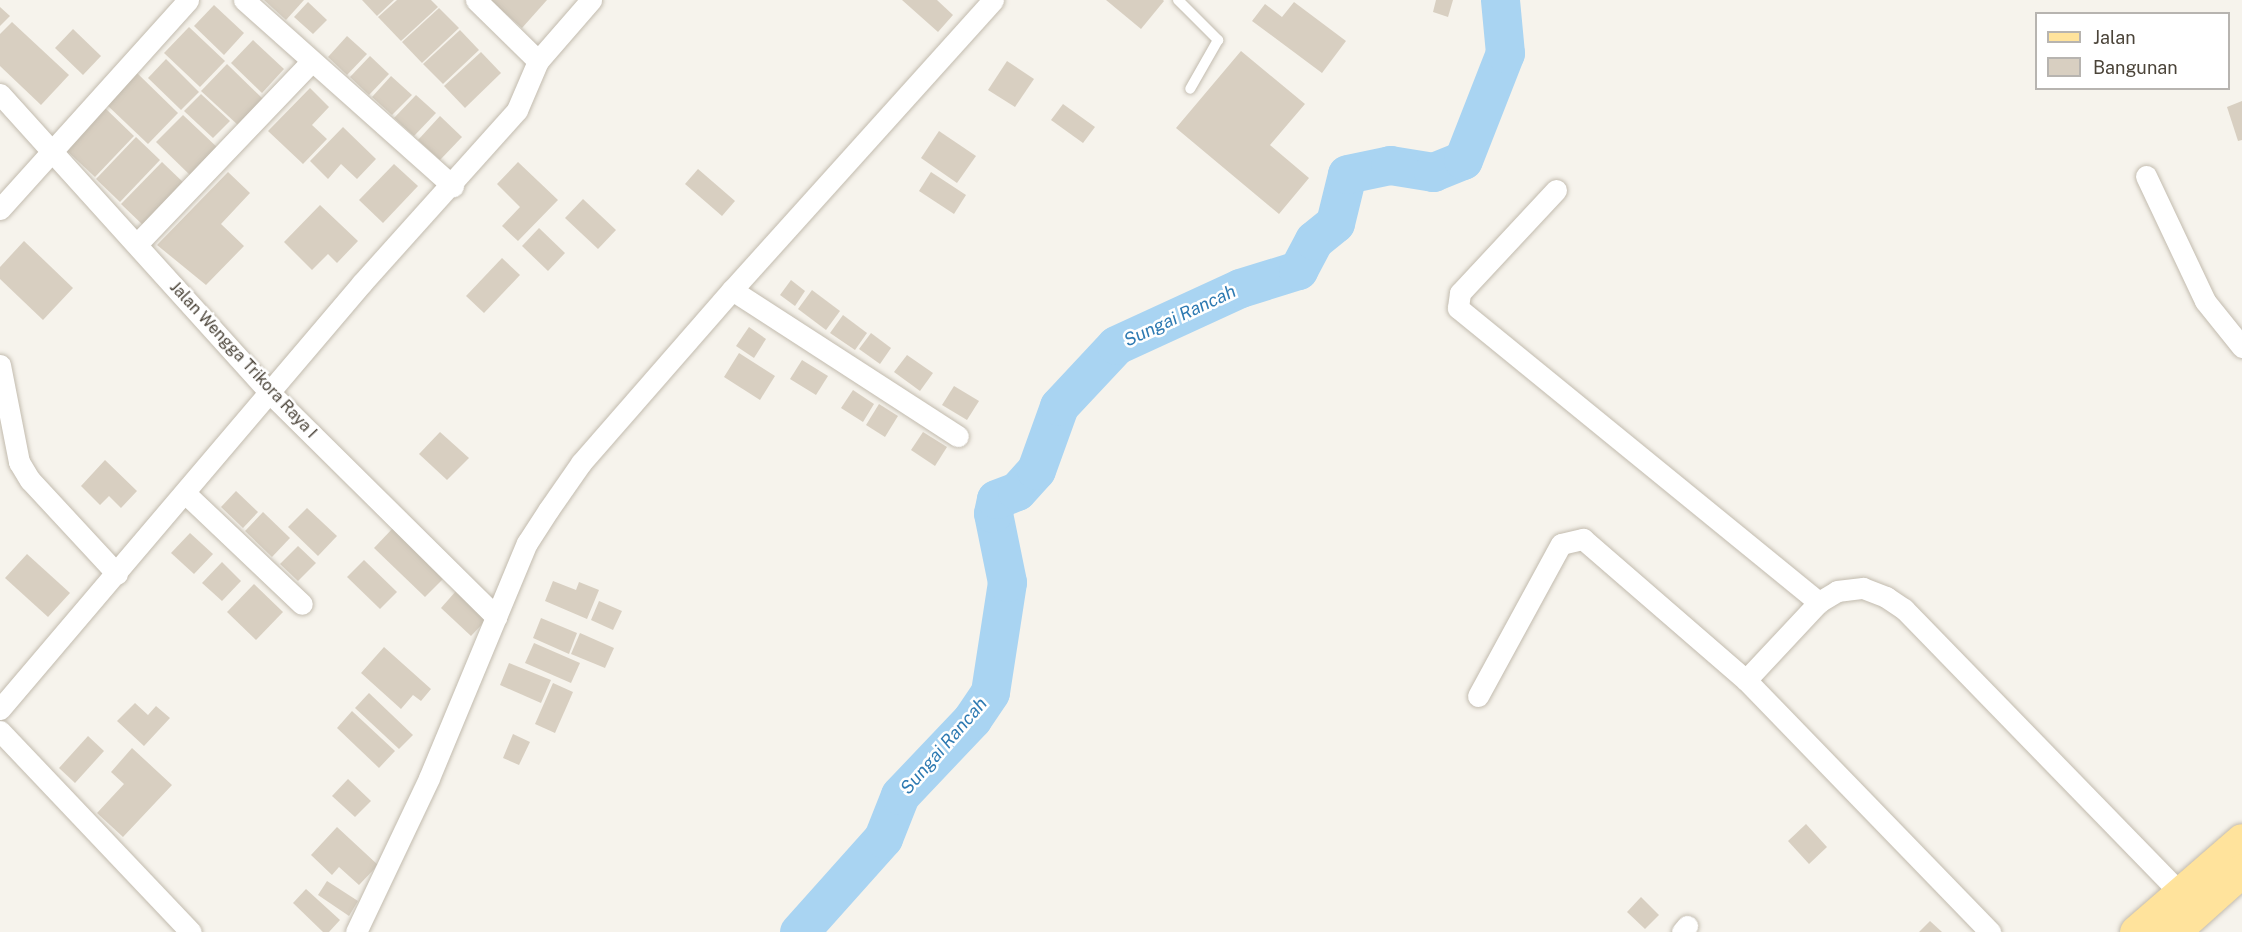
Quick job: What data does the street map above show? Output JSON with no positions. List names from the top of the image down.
{
  "streets": {
    "street": ["Jalan Wengga Trikora Raya I"]
  },
  "water": ["Sungai Rancah"],
  "legend": ["Jalan", "Bangunan"]
}
